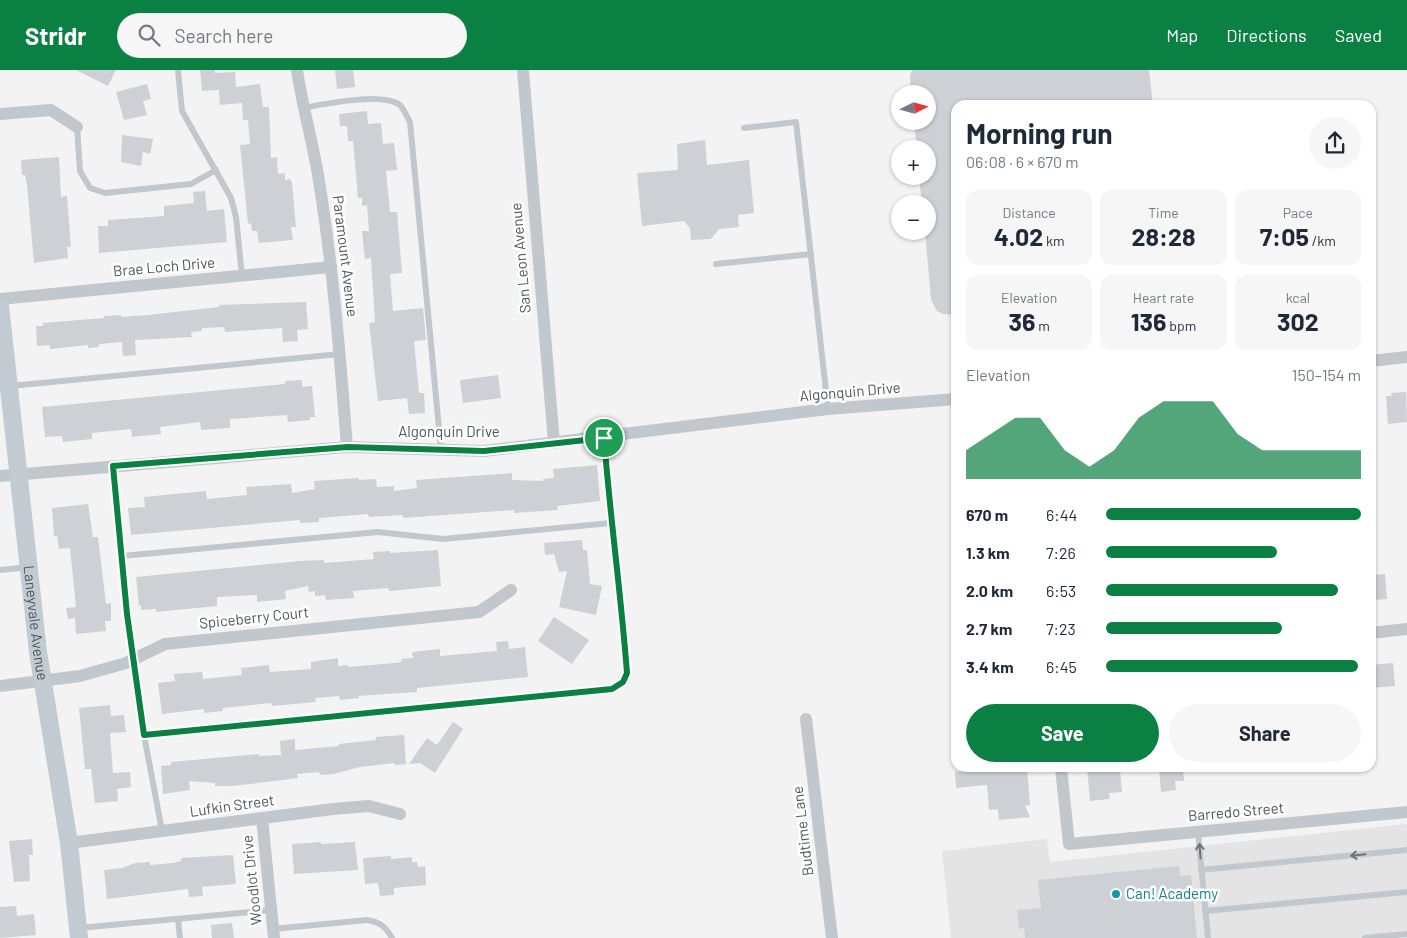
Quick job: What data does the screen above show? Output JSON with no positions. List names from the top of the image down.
{
  "streets": {
    "street": [
      "Paramount Avenue",
      "San Leon Avenue",
      "Brae Loch Drive",
      "Algonquin Drive",
      "Spiceberry Court",
      "Laneyvale Avenue",
      "Lufkin Street",
      "Barredo Street",
      "Budtime Lane",
      "Woodlot Drive"
    ]
  },
  "crossings": [
    ["Paramount Avenue", "Brae Loch Drive"],
    ["Paramount Avenue", "Algonquin Drive"],
    ["San Leon Avenue", "Algonquin Drive"],
    ["Algonquin Drive", "Laneyvale Avenue"],
    ["Spiceberry Court", "Laneyvale Avenue"],
    ["Laneyvale Avenue", "Lufkin Street"],
    ["Lufkin Street", "Woodlot Drive"]
  ],
  "places": ["Can! Academy"],
  "north": "right",
  "page": {
    "header": "Stridr",
    "search": "Search here",
    "nav": ["Map", "Directions", "Saved"],
    "map_buttons": ["+", "−"],
    "heading": ["Morning run", "06:08 · 6 × 670 m"],
    "stats": [
      ["Distance", "4.02 km"],
      ["Time", "28:28"],
      ["Pace", "7:05 /km"],
      ["Elevation", "36 m"],
      ["Heart rate", "136 bpm"],
      ["kcal", "302"]
    ],
    "chart": ["Elevation", "150–154 m"],
    "list": [
      {
        "name": "670 m",
        "note": "6:44"
      },
      {
        "name": "1.3 km",
        "note": "7:26"
      },
      {
        "name": "2.0 km",
        "note": "6:53"
      },
      {
        "name": "2.7 km",
        "note": "7:23"
      },
      {
        "name": "3.4 km",
        "note": "6:45"
      }
    ],
    "buttons": ["Save", "Share"]
  }
}
